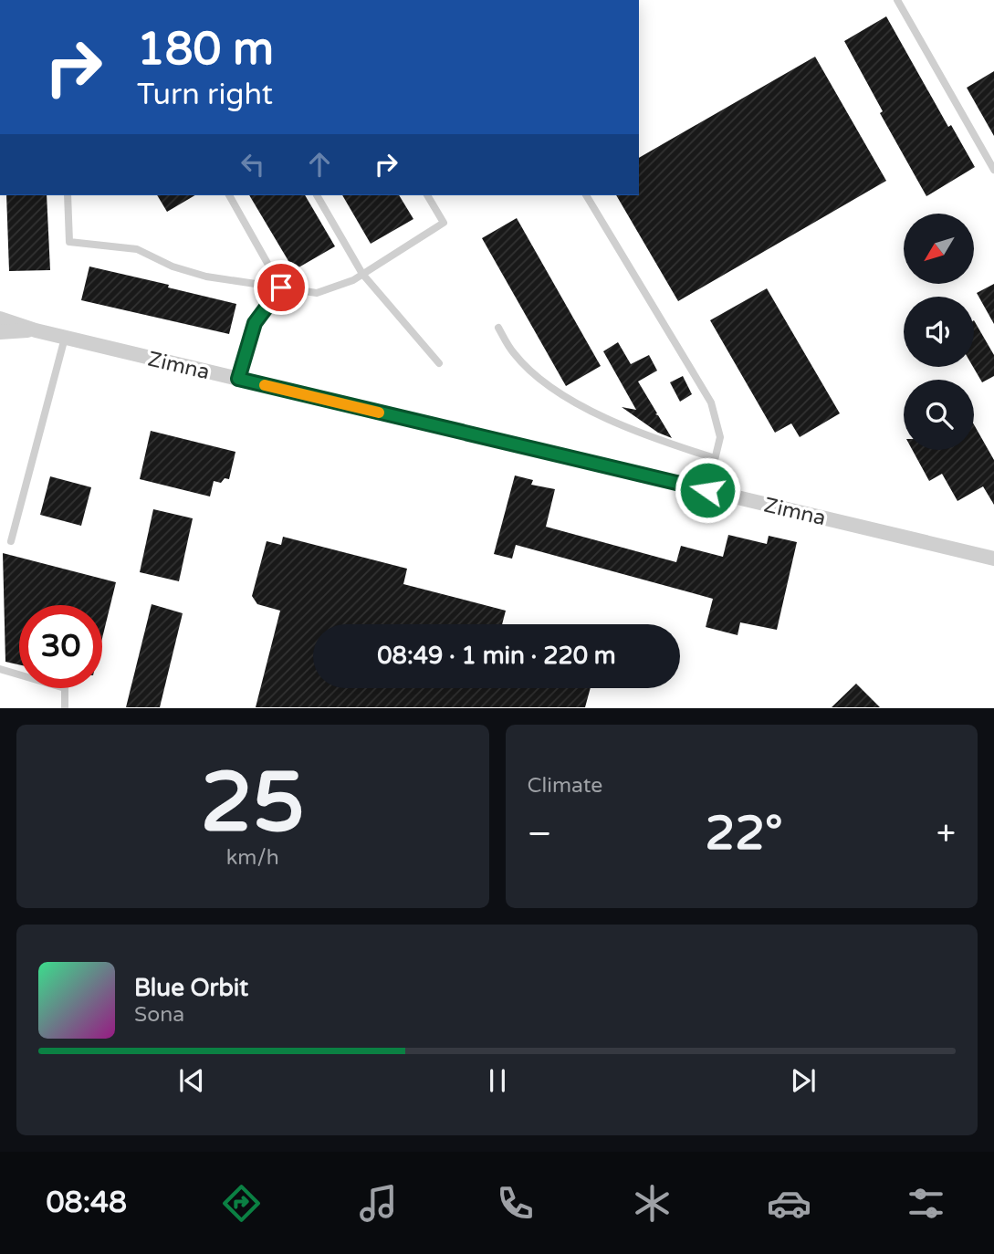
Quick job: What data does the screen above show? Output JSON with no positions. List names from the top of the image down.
{
  "streets": {
    "street": ["Zimna"]
  },
  "north": "bottom left",
  "page": {
    "turn": ["180 m", "Turn right"],
    "limit": "30",
    "trip": "08:49 · 1 min · 220 m",
    "tile": [
      ["25", "km/h"],
      "Climate"
    ],
    "heat": ["−", "22°", "+"],
    "song": ["Blue Orbit", "Sona"],
    "tabs": "08:48"
  }
}
